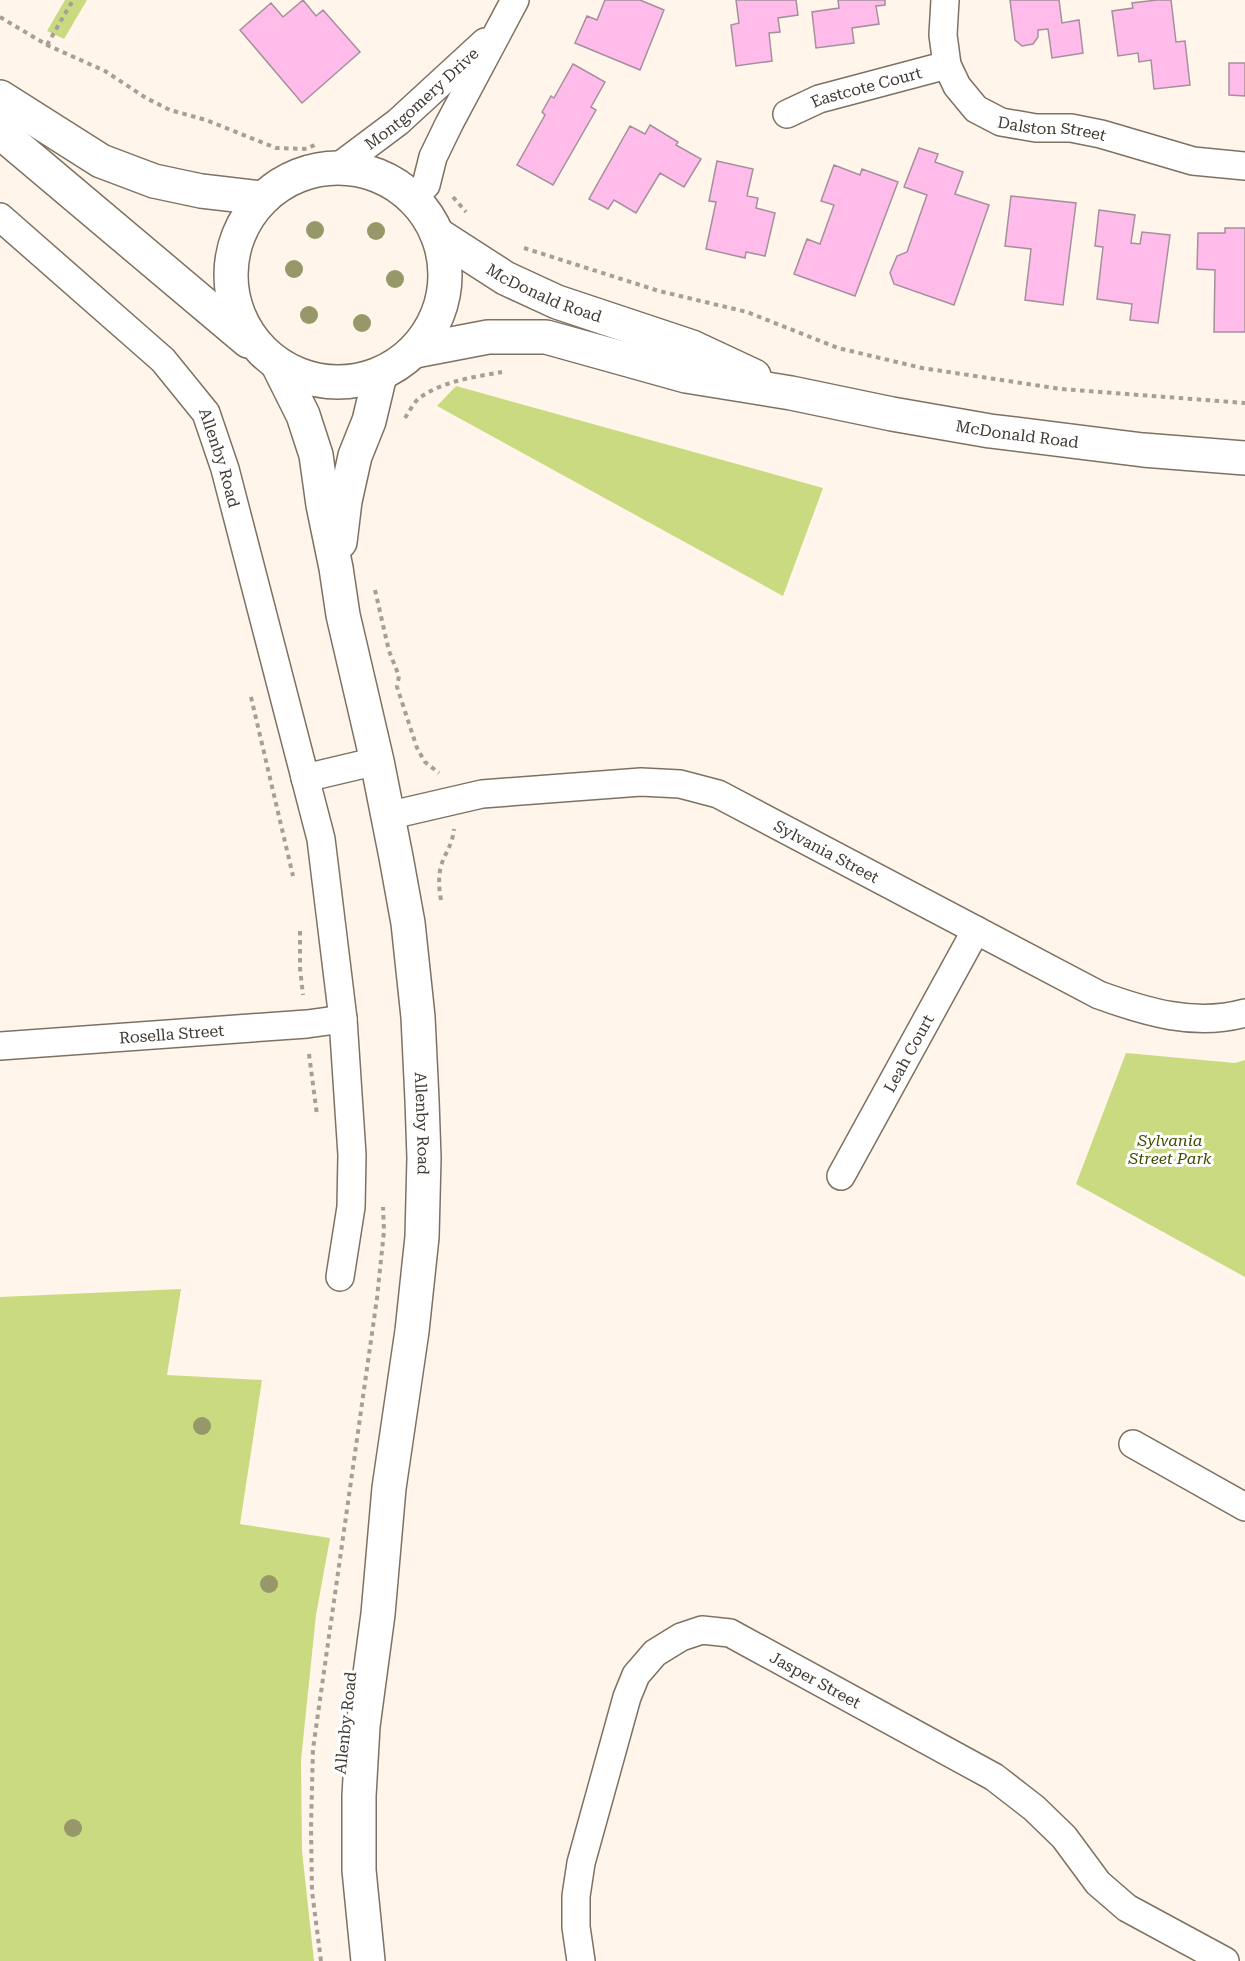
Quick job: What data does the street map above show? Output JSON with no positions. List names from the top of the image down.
{
  "streets": {
    "main road": ["McDonald Road", "Allenby Road"],
    "street": [
      "Eastcote Court",
      "Montgomery Drive",
      "Dalston Street",
      "Sylvania Street",
      "Rosella Street",
      "Leah Court",
      "Jasper Street"
    ]
  },
  "crossings": [
    ["Eastcote Court", "Dalston Street"],
    ["Allenby Road", "Sylvania Street"],
    ["Allenby Road", "Rosella Street"],
    ["Sylvania Street", "Leah Court"]
  ],
  "parks": ["Sylvania Street Park"]
}
